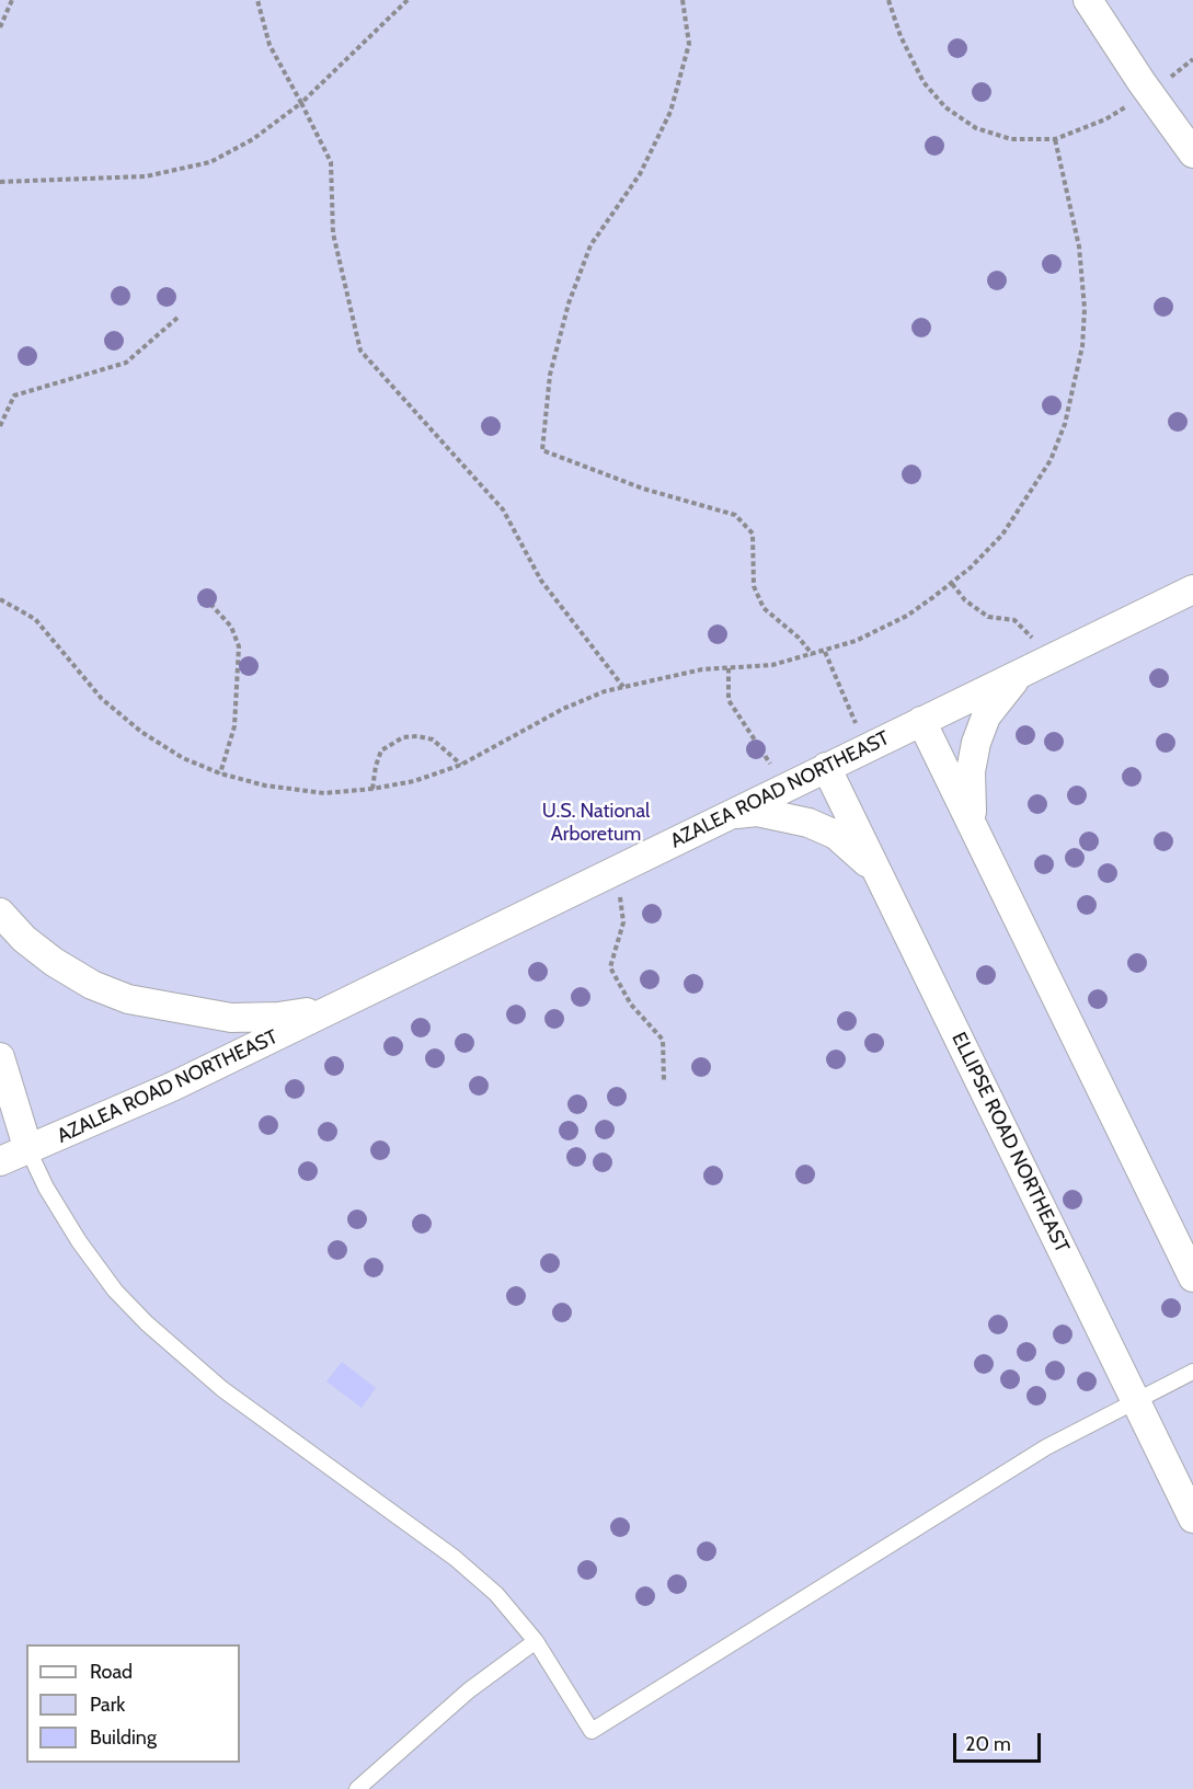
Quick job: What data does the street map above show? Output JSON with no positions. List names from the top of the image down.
{
  "streets": {
    "street": ["AZALEA ROAD NORTHEAST", "ELLIPSE ROAD NORTHEAST"]
  },
  "crossings": [
    ["AZALEA ROAD NORTHEAST", "ELLIPSE ROAD NORTHEAST"]
  ],
  "parks": ["U.S. National Arboretum"],
  "legend": ["Road", "Park", "Building"],
  "scale_bar": "20 m"
}
